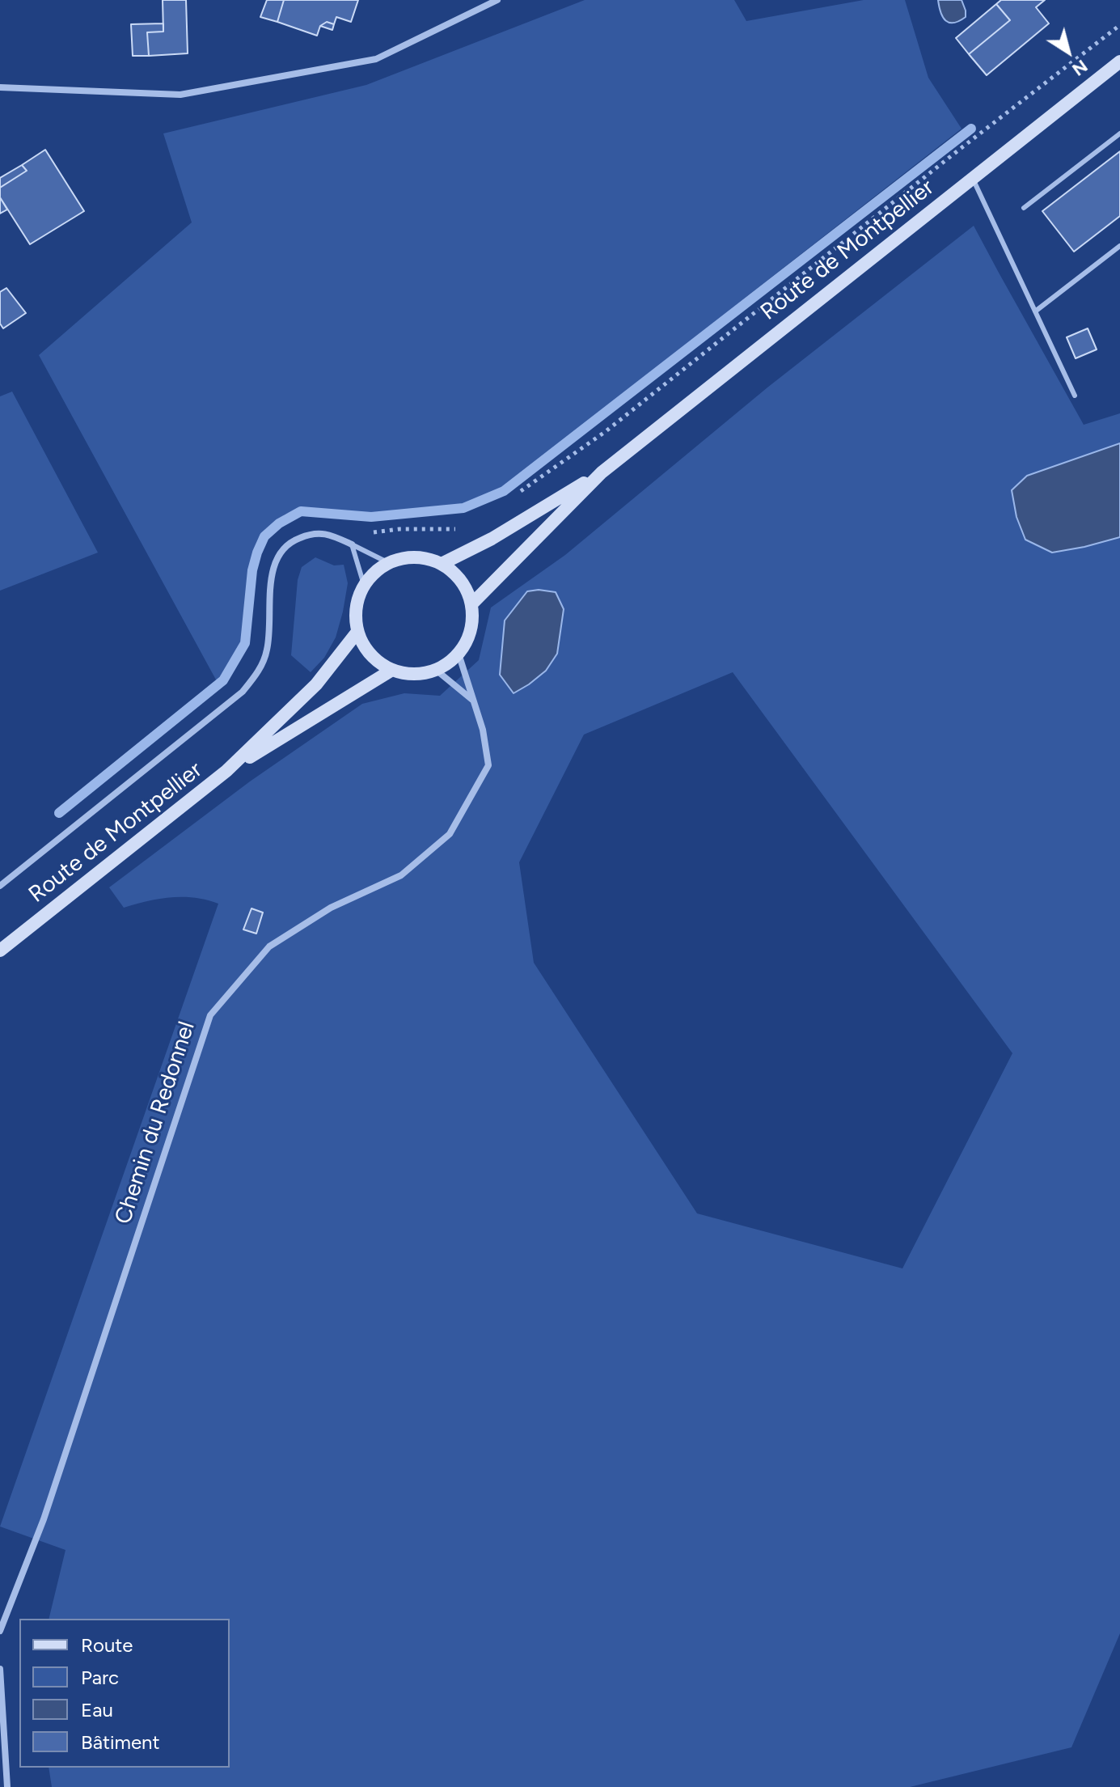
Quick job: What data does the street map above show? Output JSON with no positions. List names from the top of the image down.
{
  "streets": {
    "street": ["Route de Montpellier", "Chemin du Redonnel"]
  },
  "crossings": [
    ["Route de Montpellier", "Chemin du Redonnel"]
  ],
  "legend": [
    "Route",
    "Parc",
    "Eau",
    "Bâtiment"
  ],
  "north": "bottom right"
}
